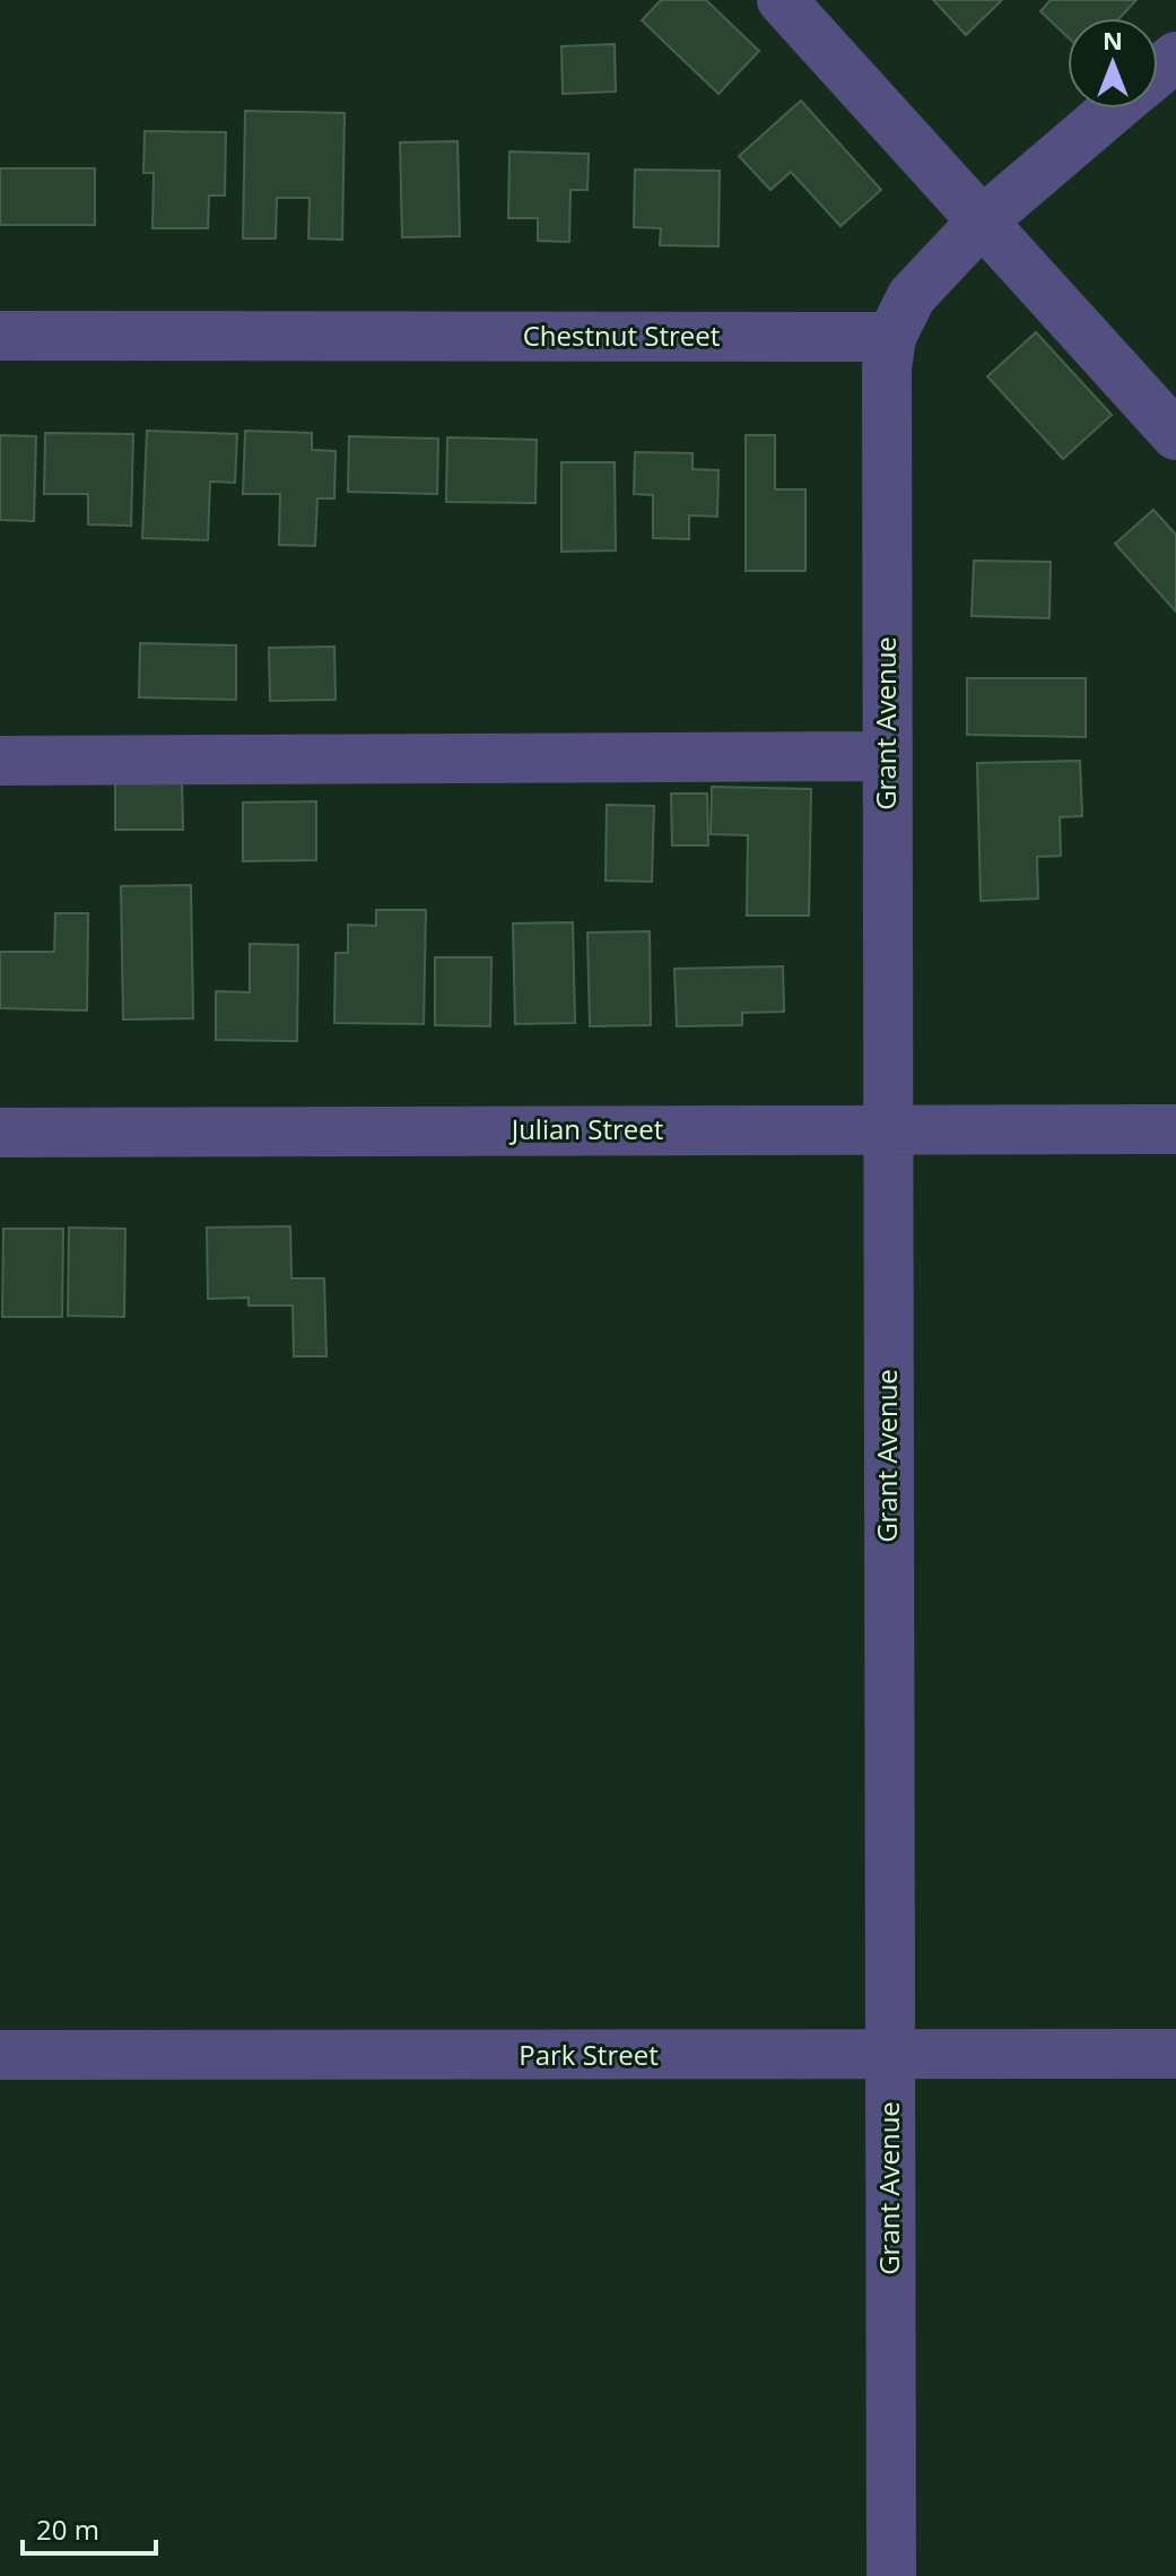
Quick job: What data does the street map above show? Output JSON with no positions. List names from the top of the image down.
{
  "streets": {
    "street": [
      "Chestnut Street",
      "Grant Avenue",
      "Julian Street",
      "Park Street"
    ]
  },
  "crossings": [
    ["Chestnut Street", "Grant Avenue"],
    ["Grant Avenue", "Julian Street"],
    ["Grant Avenue", "Park Street"]
  ],
  "scale_bar": "20 m",
  "north": "top"
}
